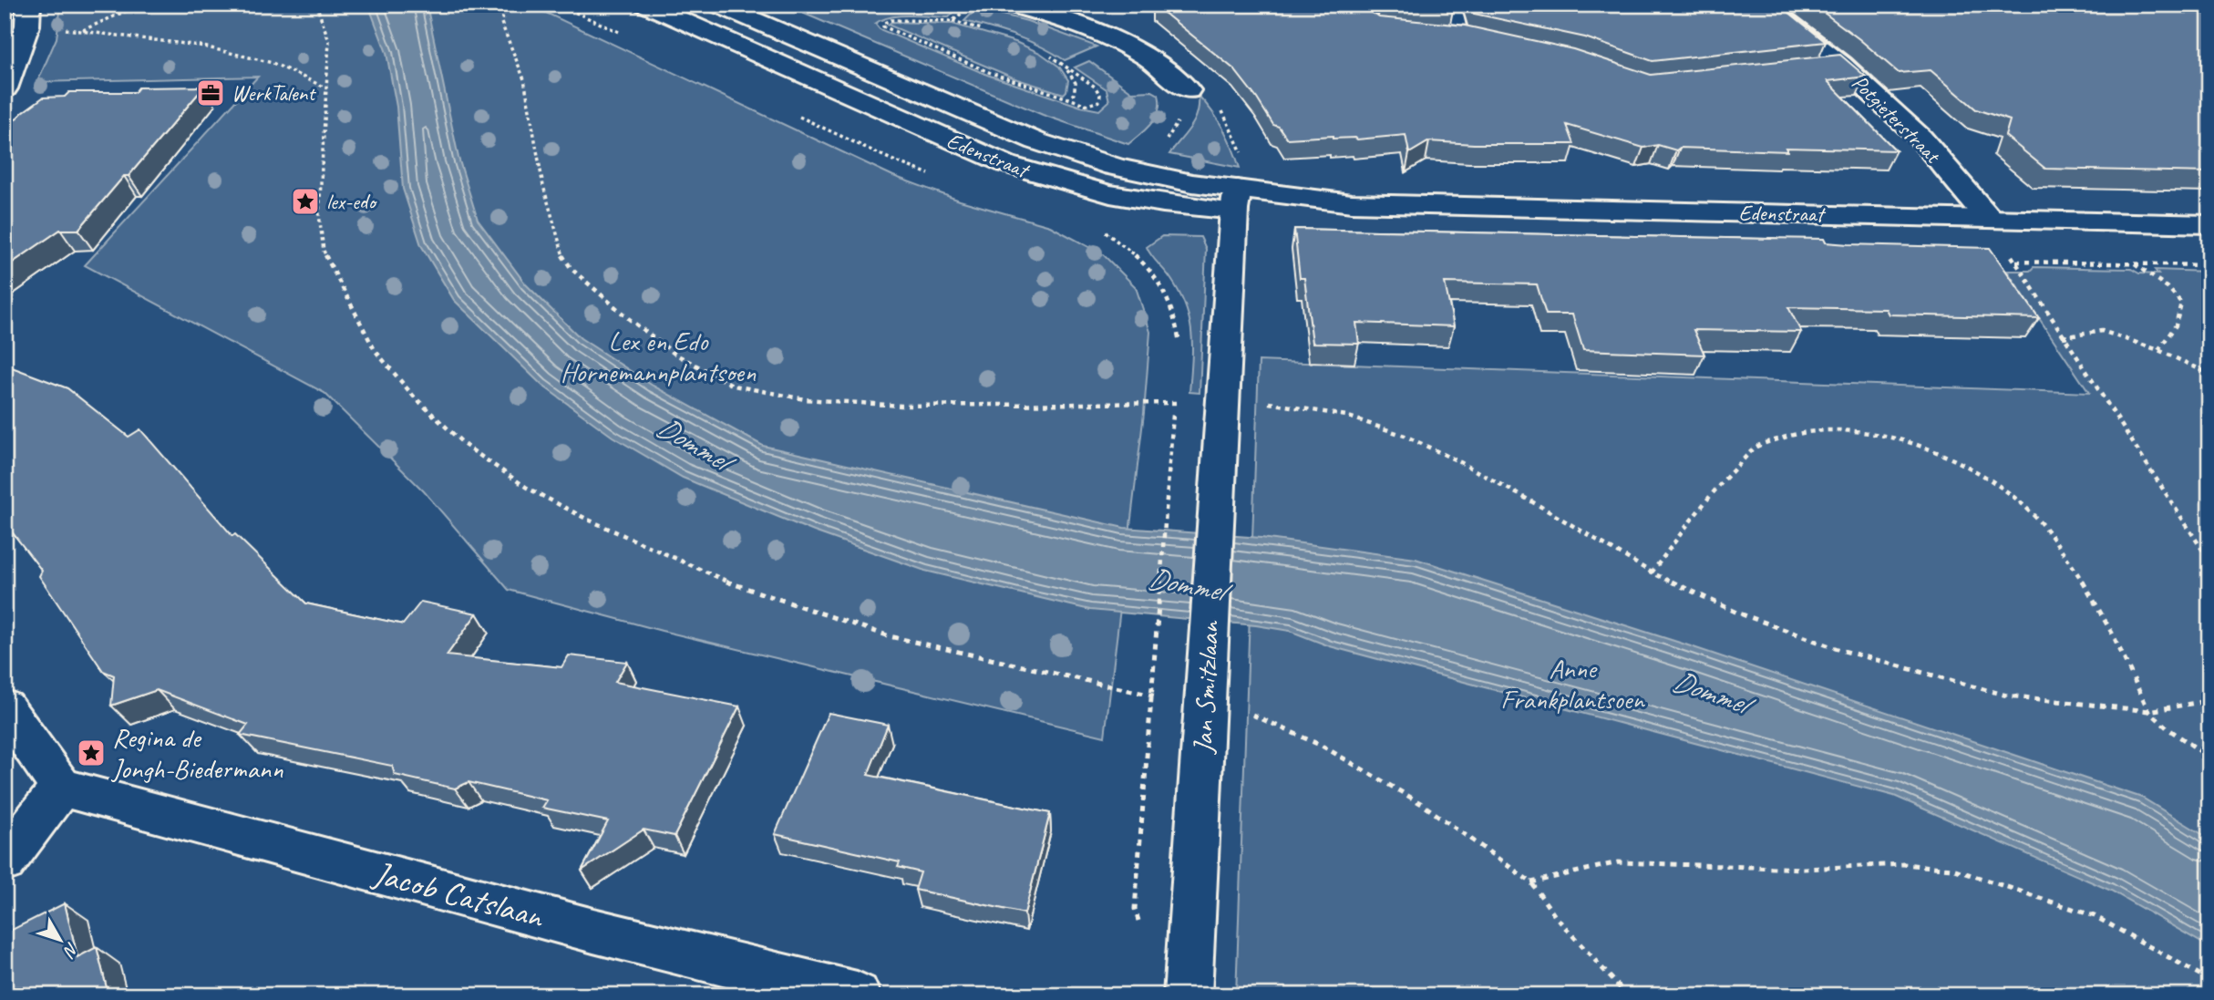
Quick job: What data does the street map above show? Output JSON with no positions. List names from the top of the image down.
{
  "streets": {
    "main road": [
      "Potgieterstraat",
      "Edenstraat",
      "Jan Smitzlaan",
      "Jacob Catslaan"
    ]
  },
  "crossings": [
    ["Potgieterstraat", "Edenstraat"],
    ["Edenstraat", "Jan Smitzlaan"]
  ],
  "water": ["Dommel"],
  "parks": ["Lex en Edo Hornemannplantsoen", "Anne Frankplantsoen"],
  "places": {
    "office": ["WerkTalent"],
    "place": ["lex-edo", "Regina de Jongh-Biedermann"]
  },
  "north": "bottom right"
}
